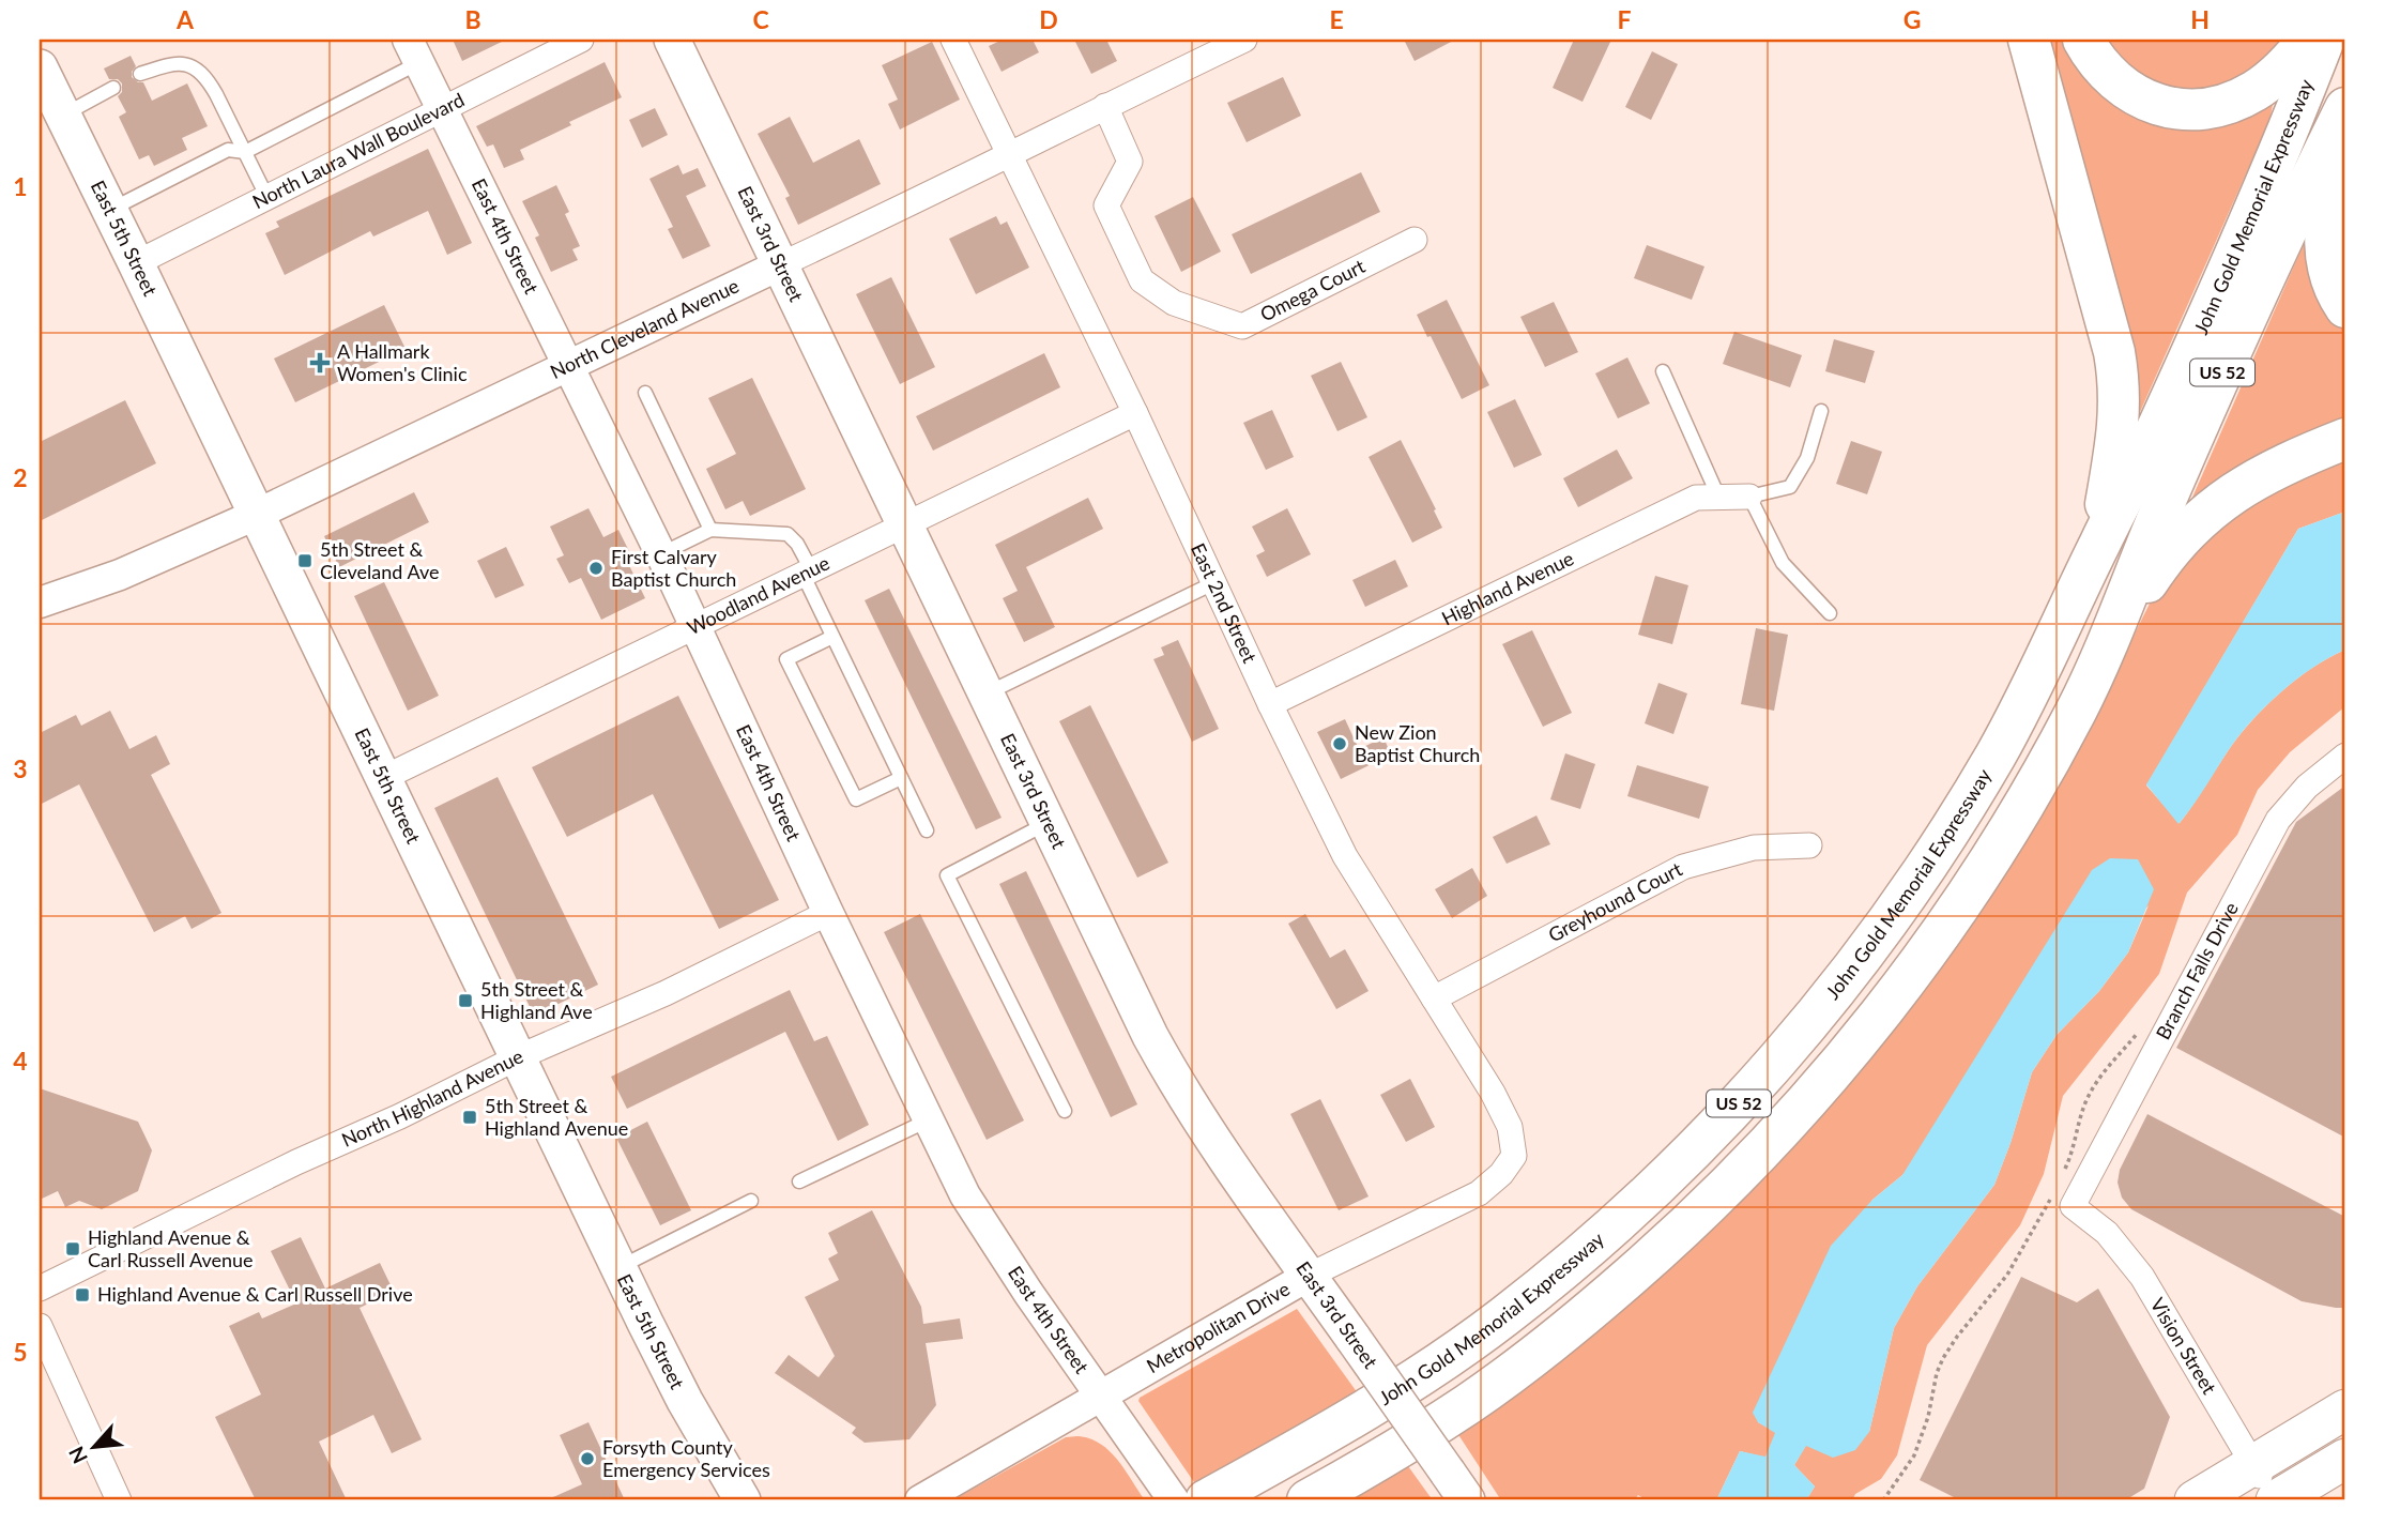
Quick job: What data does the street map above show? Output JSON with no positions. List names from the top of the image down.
{
  "streets": {
    "highway": ["John Gold Memorial Expressway", "US 52"],
    "main road": ["East 5th Street", "East 3rd Street"],
    "street": [
      "North Laura Wall Boulevard",
      "East 4th Street",
      "Omega Court",
      "North Cleveland Avenue",
      "Highland Avenue",
      "Woodland Avenue",
      "East 2nd Street",
      "Greyhound Court",
      "Branch Falls Drive",
      "North Highland Avenue",
      "Metropolitan Drive",
      "Vision Street"
    ]
  },
  "crossings": [
    ["North Laura Wall Boulevard", "East 4th Street"],
    ["North Laura Wall Boulevard", "East 5th Street"],
    ["East 4th Street", "North Cleveland Avenue"],
    ["East 4th Street", "Woodland Avenue"],
    ["East 4th Street", "North Highland Avenue"],
    ["East 4th Street", "Metropolitan Drive"],
    ["East 5th Street", "North Cleveland Avenue"],
    ["East 5th Street", "Woodland Avenue"],
    ["East 5th Street", "North Highland Avenue"],
    ["East 3rd Street", "North Cleveland Avenue"],
    ["East 3rd Street", "Woodland Avenue"],
    ["East 3rd Street", "Metropolitan Drive"],
    ["Omega Court", "North Cleveland Avenue"],
    ["North Cleveland Avenue", "East 2nd Street"],
    ["Highland Avenue", "East 2nd Street"],
    ["Woodland Avenue", "East 2nd Street"],
    ["East 2nd Street", "Greyhound Court"],
    ["East 2nd Street", "Metropolitan Drive"],
    ["Branch Falls Drive", "Vision Street"]
  ],
  "places": {
    "health": ["A Hallmark Women's Clinic"],
    "transit": [
      "5th Street & Cleveland Ave",
      "5th Street & Highland Ave",
      "5th Street & Highland Avenue",
      "Highland Avenue & Carl Russell Avenue",
      "Highland Avenue & Carl Russell Drive"
    ],
    "other": ["First Calvary Baptist Church", "New Zion Baptist Church", "Forsyth County Emergency Services"]
  },
  "north": "bottom left",
  "grid": {
    "columns": [
      "A",
      "B",
      "C",
      "D",
      "E",
      "F",
      "G",
      "H"
    ],
    "rows": [
      "1",
      "2",
      "3",
      "4",
      "5"
    ]
  }
}
